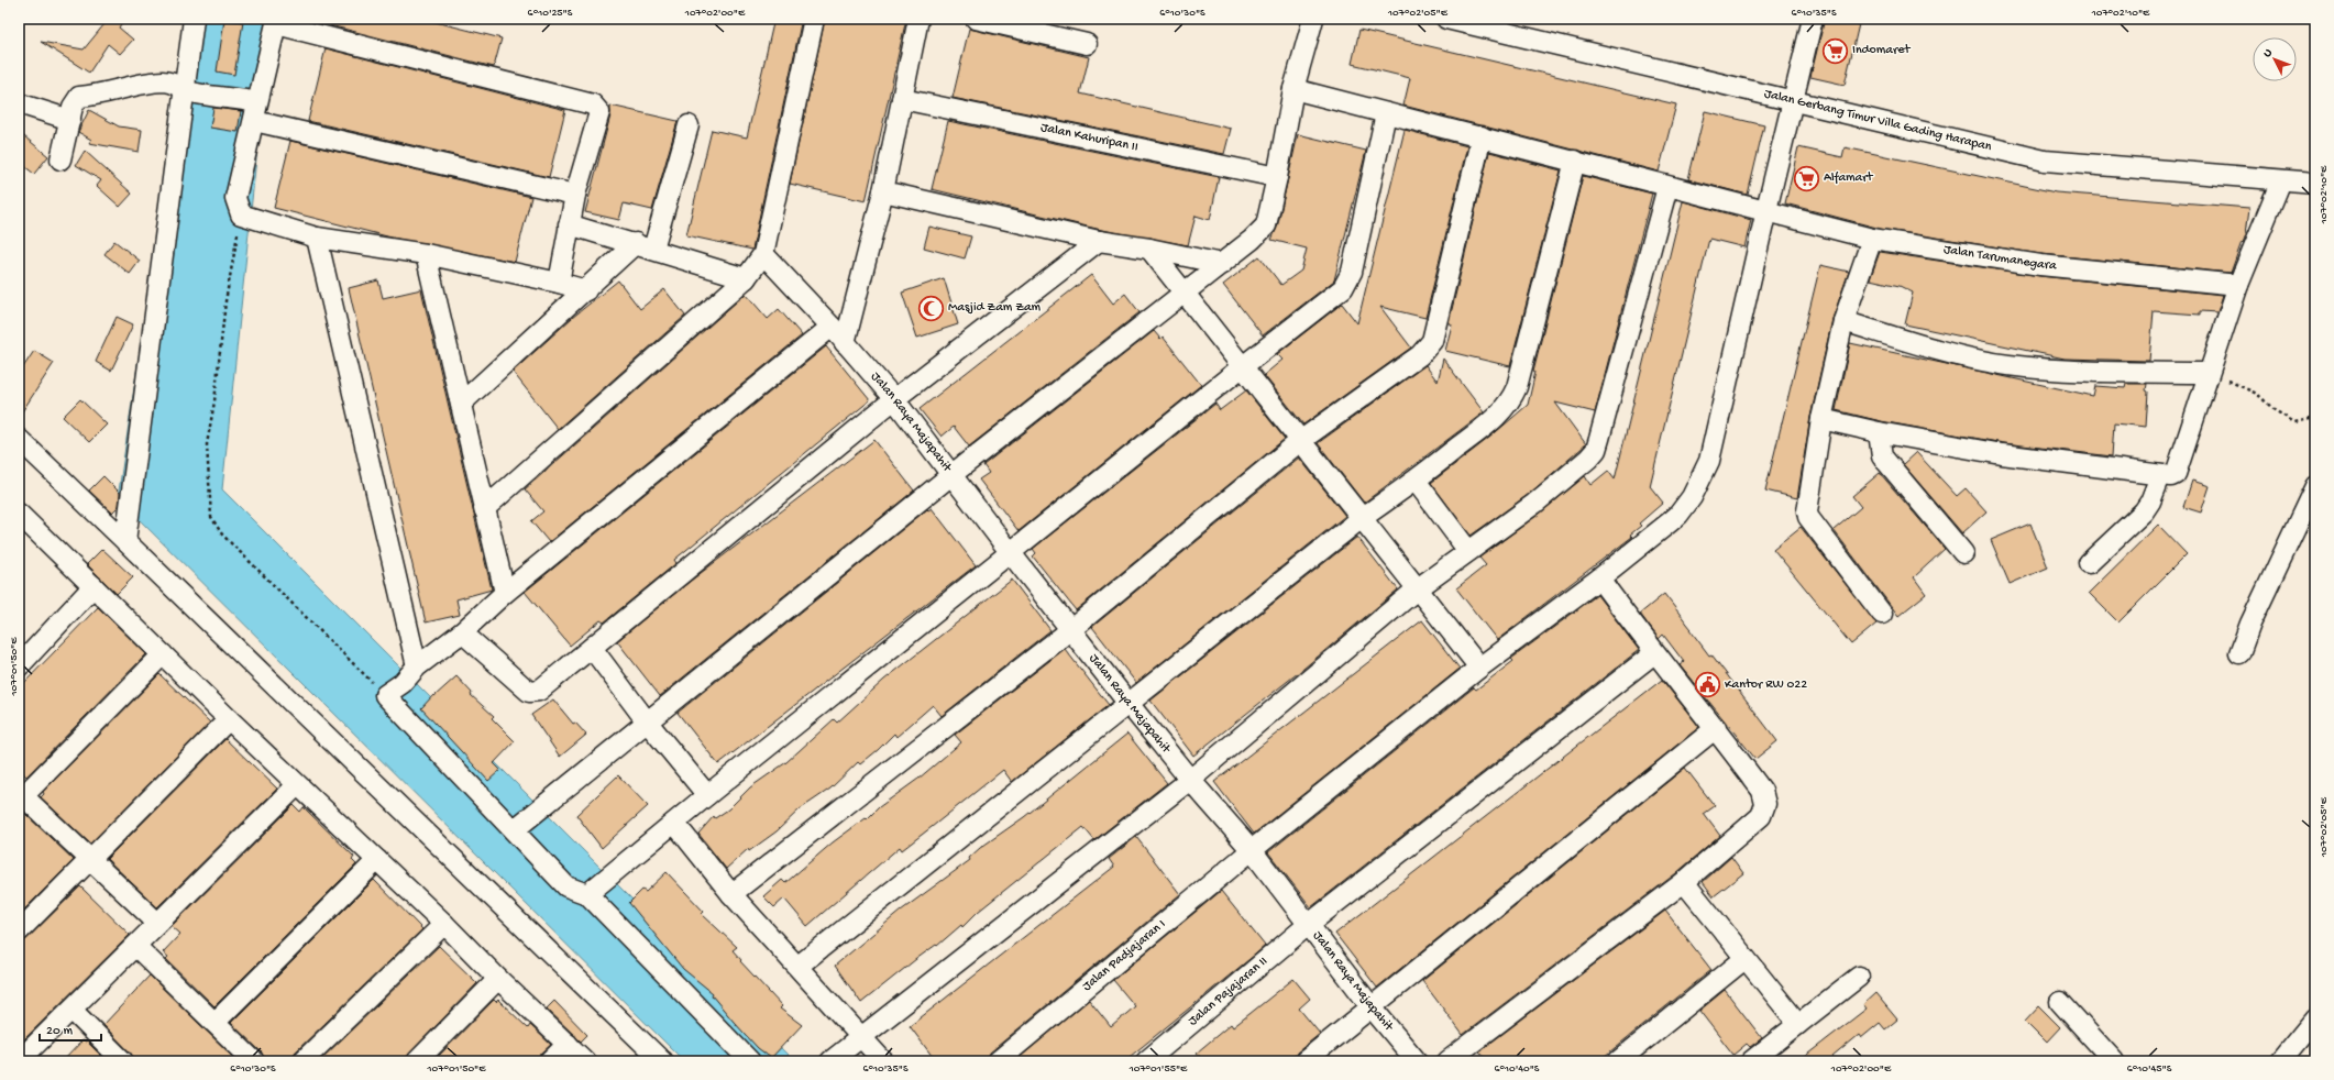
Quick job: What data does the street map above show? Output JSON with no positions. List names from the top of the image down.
{
  "streets": {
    "street": [
      "Jalan Gerbang Timur Villa Gading Harapan",
      "Jalan Kahuripan II",
      "Jalan Tarumanegara",
      "Jalan Raya Majapahit",
      "Jalan Padjajaran I",
      "Jalan Pajajaran II"
    ]
  },
  "crossings": [
    ["Jalan Gerbang Timur Villa Gading Harapan", "Jalan Padjajaran I"],
    ["Jalan Tarumanegara", "Jalan Padjajaran I"],
    ["Jalan Raya Majapahit", "Jalan Padjajaran I"],
    ["Jalan Raya Majapahit", "Jalan Pajajaran II"]
  ],
  "places": {
    "supermarket": ["Indomaret", "Alfamart"],
    "mosque": ["Masjid Zam Zam"],
    "public building": ["Kantor RW 022"]
  },
  "scale_bar": "20 m",
  "north": "top left",
  "coordinates": [
    "6°10'25\"S",
    "107°02'00\"E",
    "6°10'30\"S",
    "107°02'05\"E",
    "6°10'35\"S",
    "107°02'10\"E",
    "107°01'50\"E",
    "107°01'55\"E",
    "6°10'40\"S",
    "6°10'45\"S"
  ]
}
